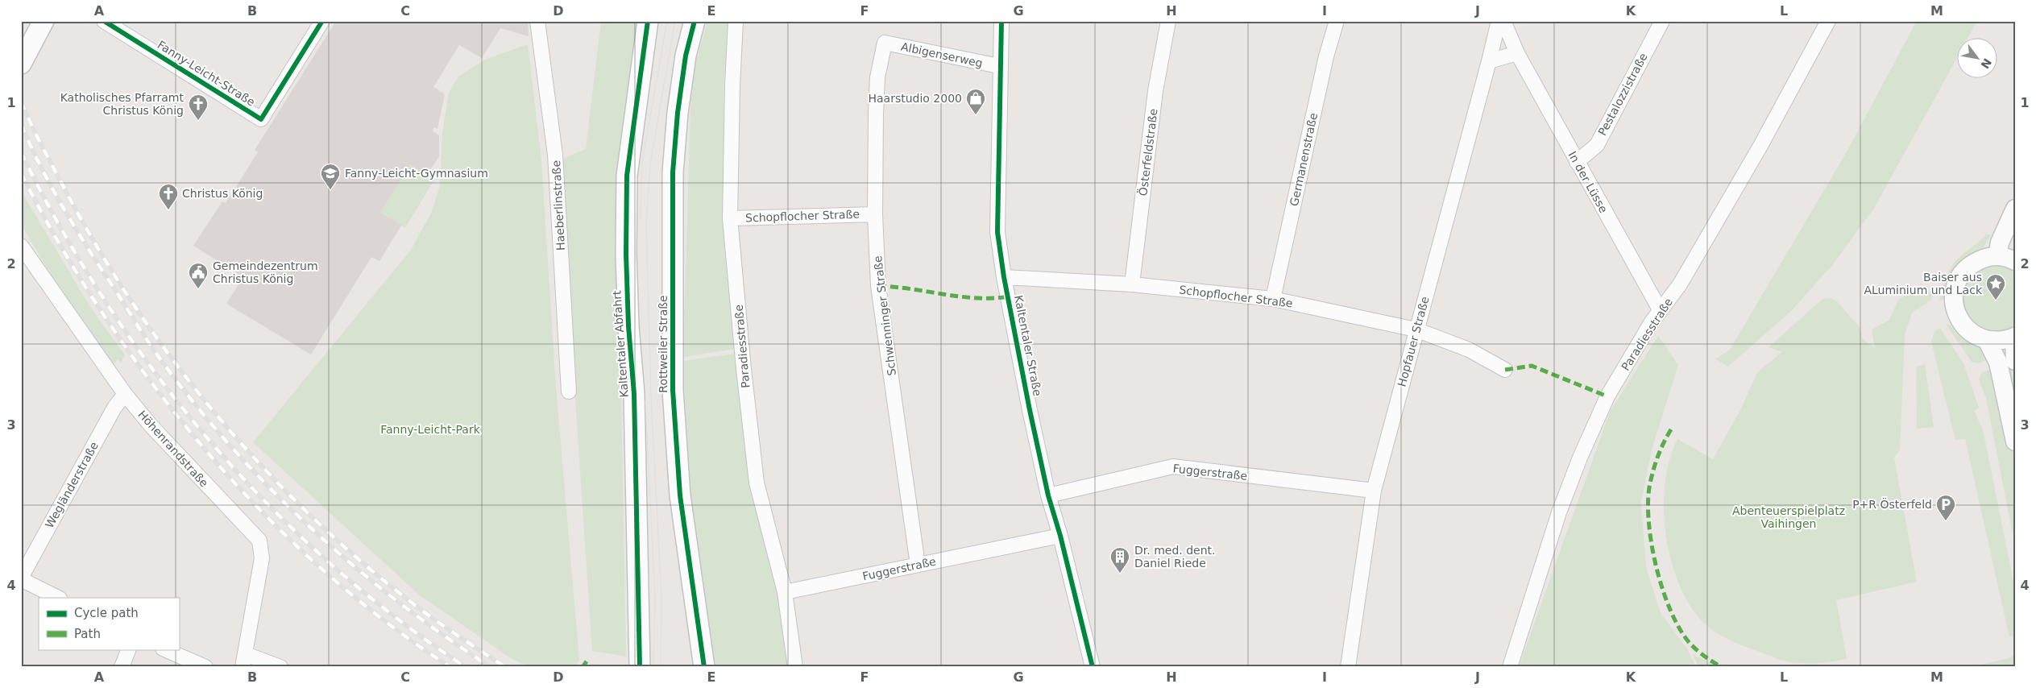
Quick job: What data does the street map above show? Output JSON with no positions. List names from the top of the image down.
{
  "streets": {
    "main road": ["Kaltentaler Abfahrt", "Rottweiler Straße"],
    "street": [
      "Albigenserweg",
      "Fanny-Leicht-Straße",
      "Pestalozzistraße",
      "Österfeldstraße",
      "Germanenstraße",
      "In der Lüsse",
      "Haeberlinstraße",
      "Schopflocher Straße",
      "Schwenninger Straße",
      "Paradiesstraße",
      "Hopfauer Straße",
      "Kaltentaler Straße",
      "Höhenrandstraße",
      "Fuggerstraße",
      "Wegländerstraße"
    ]
  },
  "crossings": [
    ["Albigenserweg", "Schwenninger Straße"],
    ["Albigenserweg", "Kaltentaler Straße"],
    ["Pestalozzistraße", "In der Lüsse"],
    ["Österfeldstraße", "Schopflocher Straße"],
    ["Germanenstraße", "Schopflocher Straße"],
    ["In der Lüsse", "Paradiesstraße"],
    ["Schopflocher Straße", "Schwenninger Straße"],
    ["Schopflocher Straße", "Paradiesstraße"],
    ["Schopflocher Straße", "Hopfauer Straße"],
    ["Schopflocher Straße", "Kaltentaler Straße"],
    ["Schwenninger Straße", "Fuggerstraße"],
    ["Paradiesstraße", "Fuggerstraße"],
    ["Hopfauer Straße", "Fuggerstraße"],
    ["Kaltentaler Straße", "Fuggerstraße"],
    ["Höhenrandstraße", "Wegländerstraße"]
  ],
  "parks": ["Fanny-Leicht-Park", "Abenteuerspielplatz Vaihingen"],
  "places": {
    "shop": ["Haarstudio 2000"],
    "church": ["Katholisches Pfarramt Christus König", "Christus König"],
    "school or university": ["Fanny-Leicht-Gymnasium"],
    "public building": ["Gemeindezentrum Christus König"],
    "place": ["Baiser aus ALuminium und Lack"],
    "parking": ["P+R Österfeld"],
    "building": ["Dr. med. dent. Daniel Riede"]
  },
  "legend": ["Cycle path", "Path"],
  "north": "bottom right",
  "grid": {
    "columns": [
      "A",
      "B",
      "C",
      "D",
      "E",
      "F",
      "G",
      "H",
      "I",
      "J",
      "K",
      "L",
      "M"
    ],
    "rows": [
      "1",
      "2",
      "3",
      "4"
    ]
  }
}
